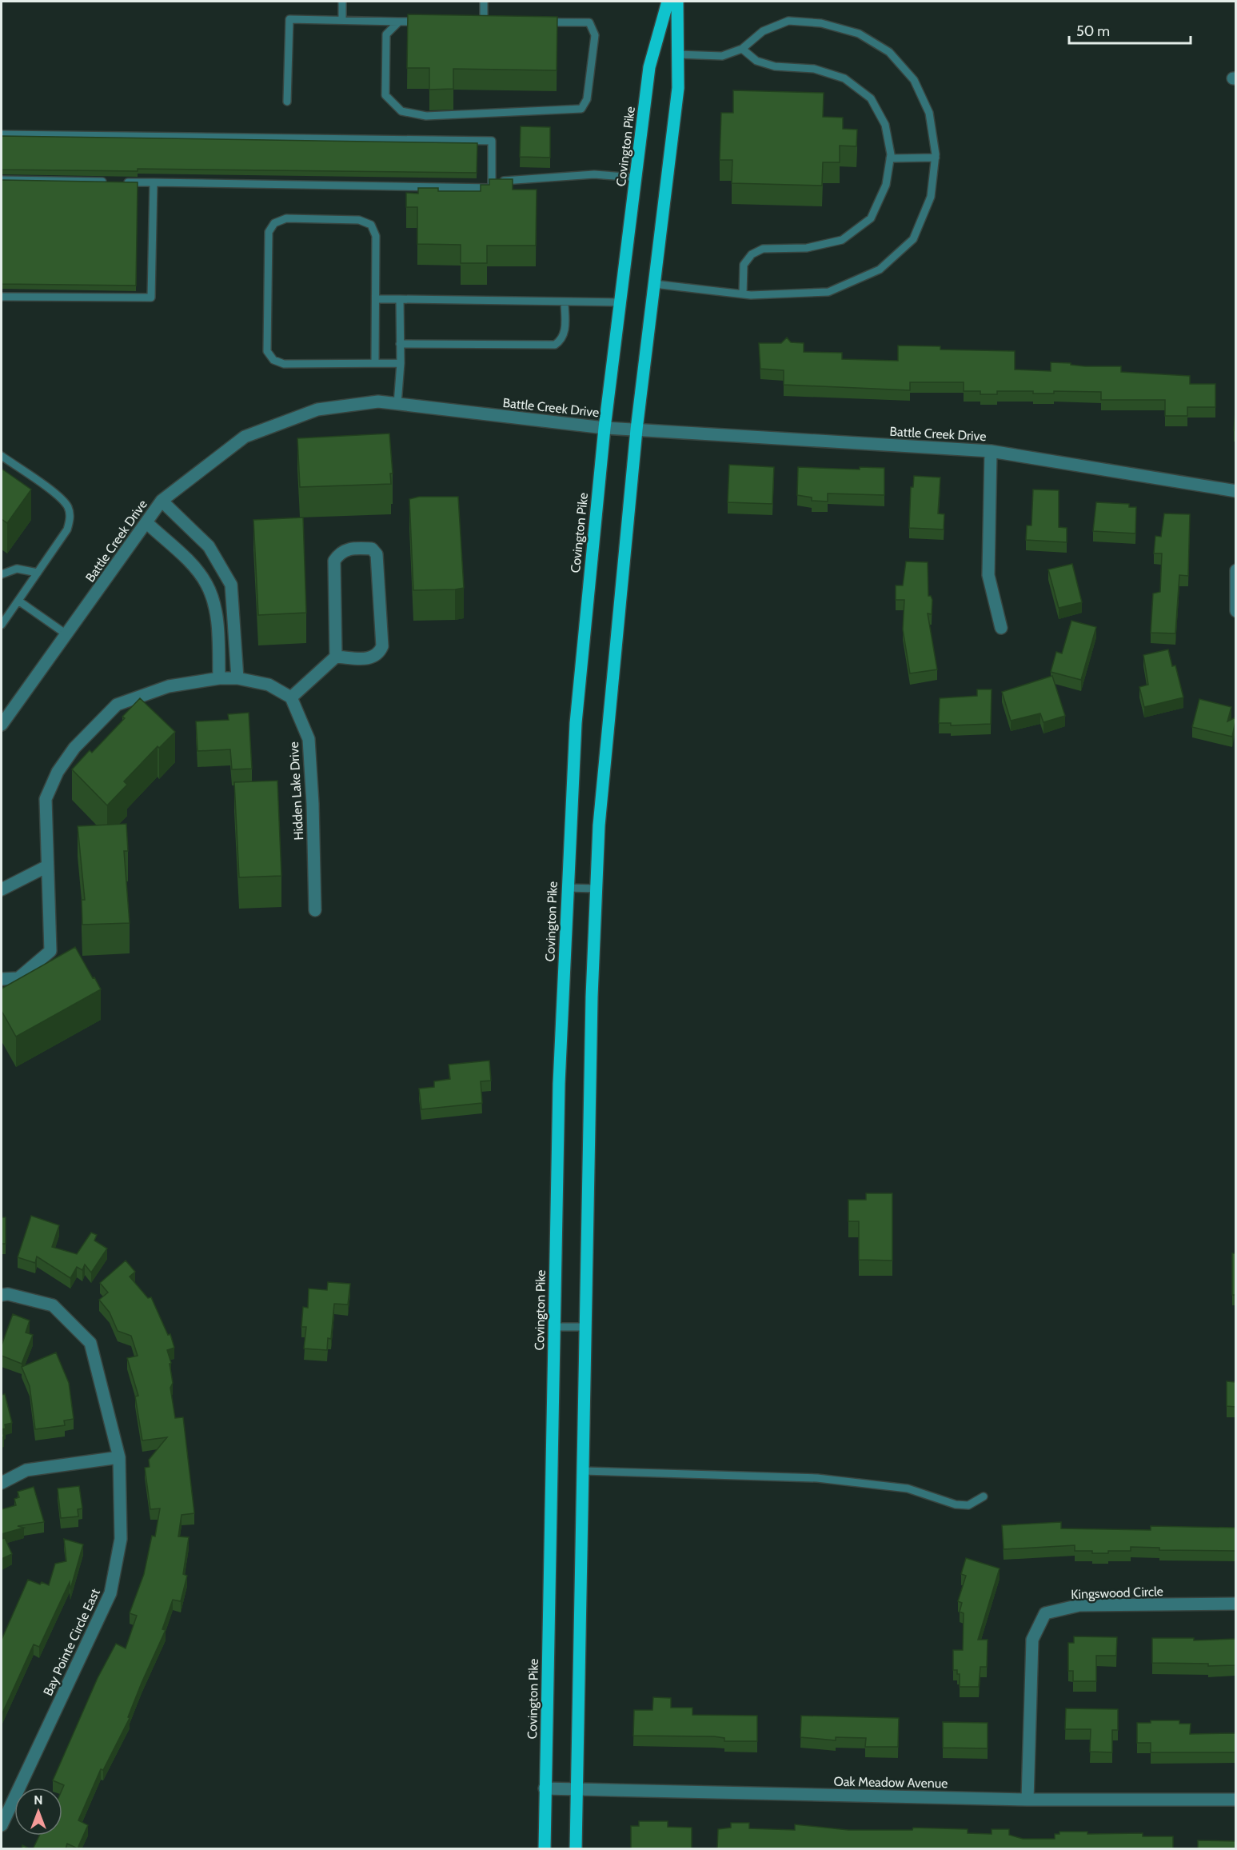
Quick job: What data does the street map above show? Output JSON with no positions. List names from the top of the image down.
{
  "streets": {
    "main road": ["Covington Pike"],
    "street": [
      "Battle Creek Drive",
      "Hidden Lake Drive",
      "Kingswood Circle",
      "Bay Pointe Circle East",
      "Oak Meadow Avenue"
    ]
  },
  "crossings": [
    ["Covington Pike", "Battle Creek Drive"],
    ["Covington Pike", "Oak Meadow Avenue"],
    ["Kingswood Circle", "Oak Meadow Avenue"]
  ],
  "scale_bar": "50 m",
  "north": "top"
}
